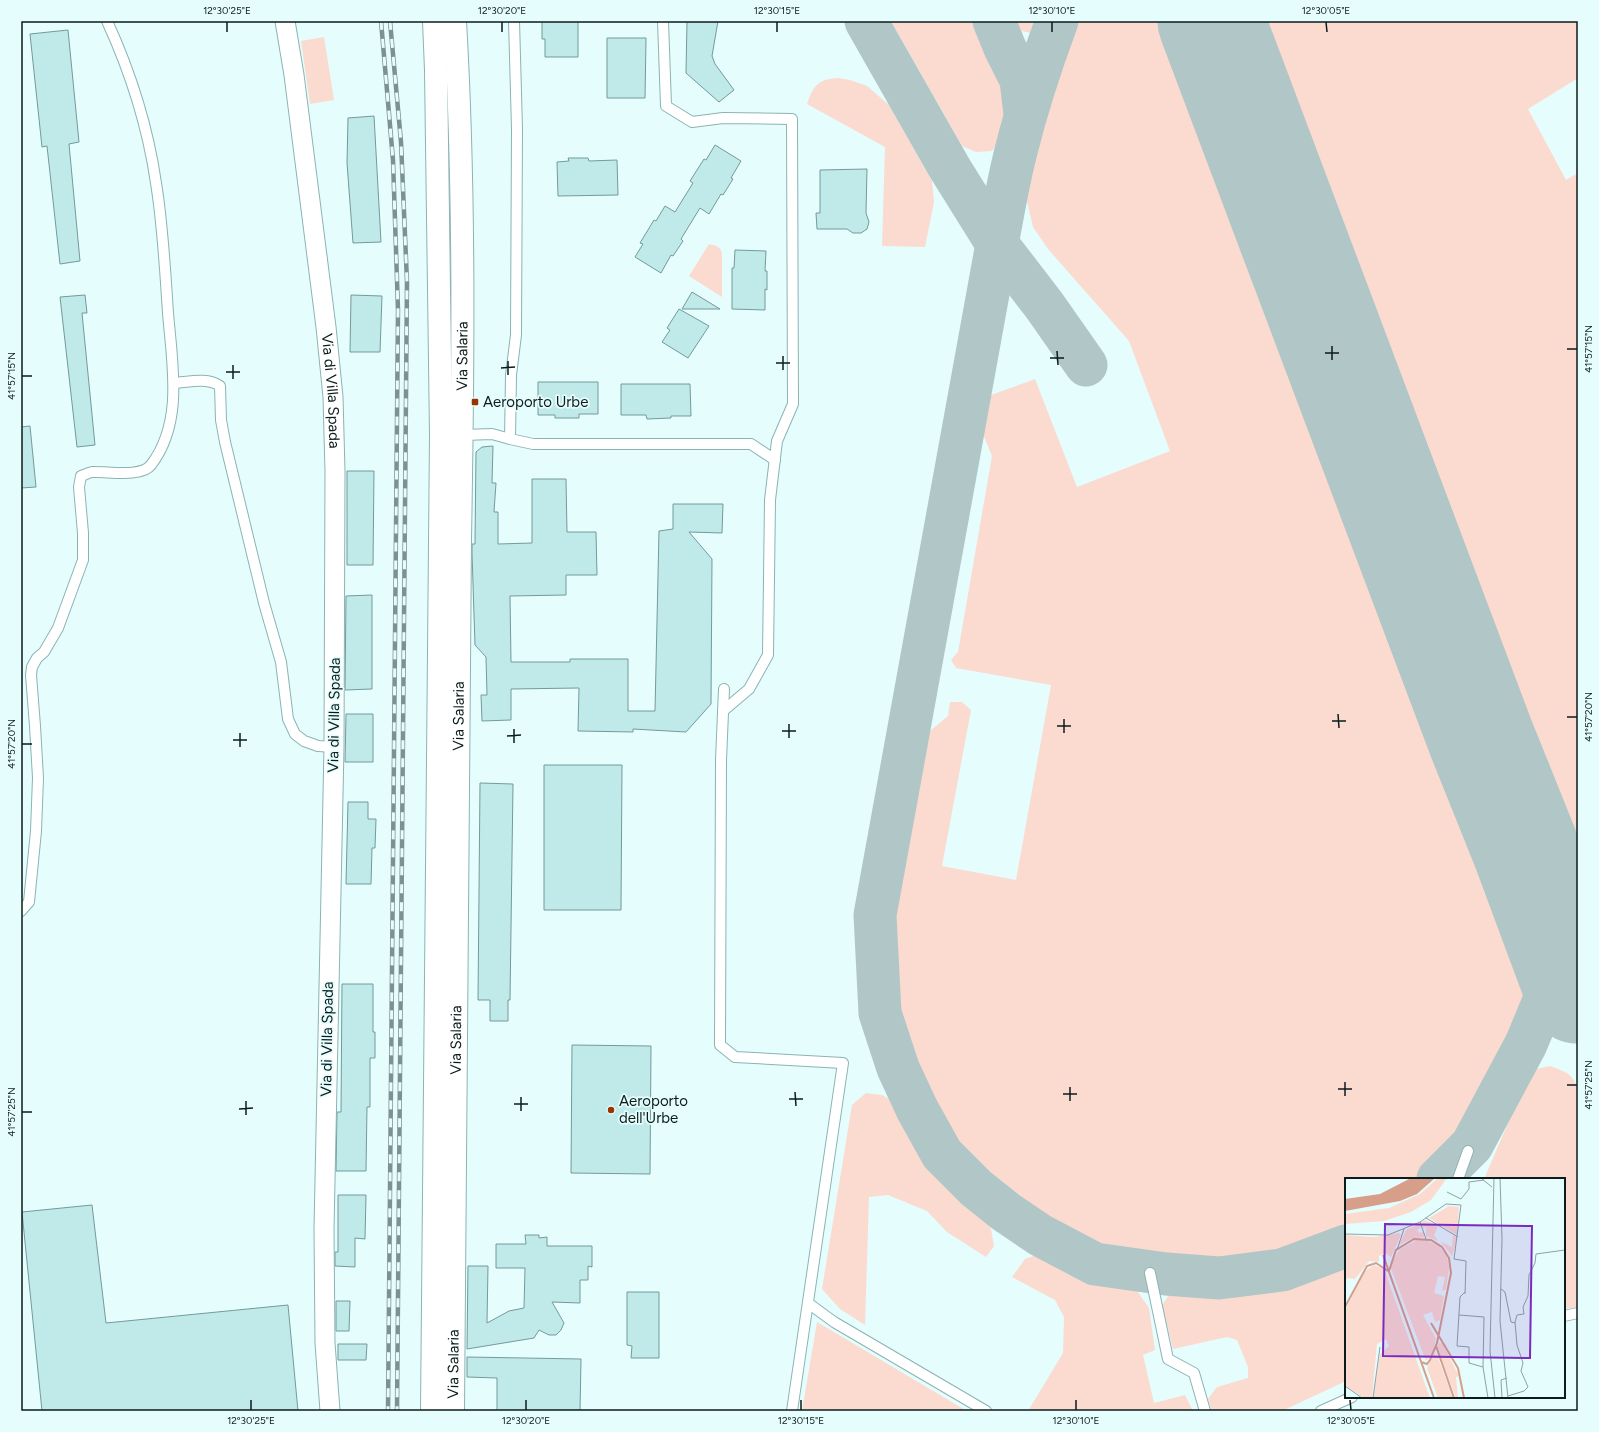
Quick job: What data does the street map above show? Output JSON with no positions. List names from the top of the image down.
{
  "streets": {
    "main road": ["Via Salaria"],
    "street": ["Via di Villa Spada"]
  },
  "places": {
    "transit": ["Aeroporto Urbe"],
    "other": ["Aeroporto dell'Urbe"]
  },
  "coordinates": [
    "12°30'25\"E",
    "12°30'20\"E",
    "12°30'15\"E",
    "12°30'10\"E",
    "12°30'05\"E",
    "41°57'15\"N",
    "41°57'20\"N",
    "41°57'25\"N"
  ]
}
